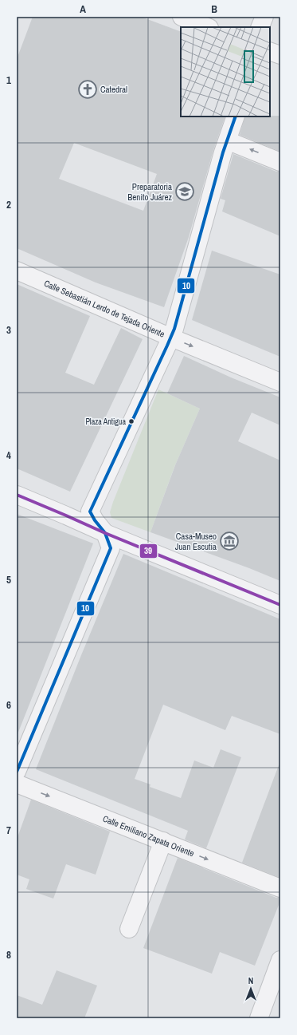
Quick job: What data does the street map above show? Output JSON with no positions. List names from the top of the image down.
{
  "streets": {
    "street": ["Calle Sebastián Lerdo de Tejada Oriente", "Calle Emiliano Zapata Oriente"]
  },
  "one_way": ["Calle Sebastián Lerdo de Tejada Oriente", "Calle Emiliano Zapata Oriente"],
  "places": {
    "church": ["Catedral"],
    "school or university": ["Preparatoria Benito Juárez"],
    "other": ["Plaza Antigua"],
    "museum": ["Casa-Museo Juan Escutia"]
  },
  "lines": ["transit line 10", "transit line 39"],
  "north": "top",
  "grid": {
    "columns": ["A", "B"],
    "rows": [
      "1",
      "2",
      "3",
      "4",
      "5",
      "6",
      "7",
      "8"
    ]
  }
}
